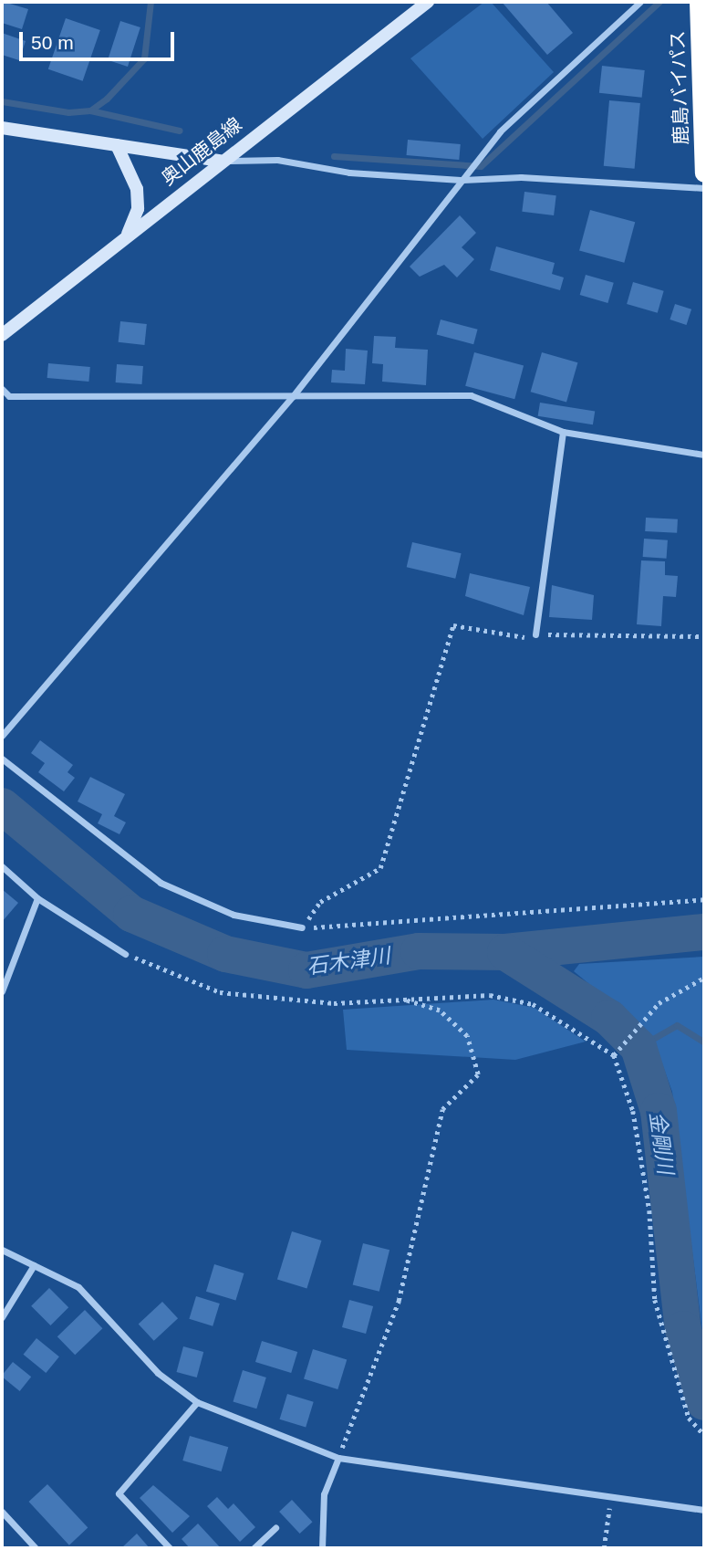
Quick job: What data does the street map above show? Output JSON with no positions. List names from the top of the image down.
{
  "streets": {
    "highway": ["鹿島バイパス"],
    "main road": ["奥山鹿島線"]
  },
  "water": ["石木津川", "金剛川"],
  "scale_bar": "50 m"
}
